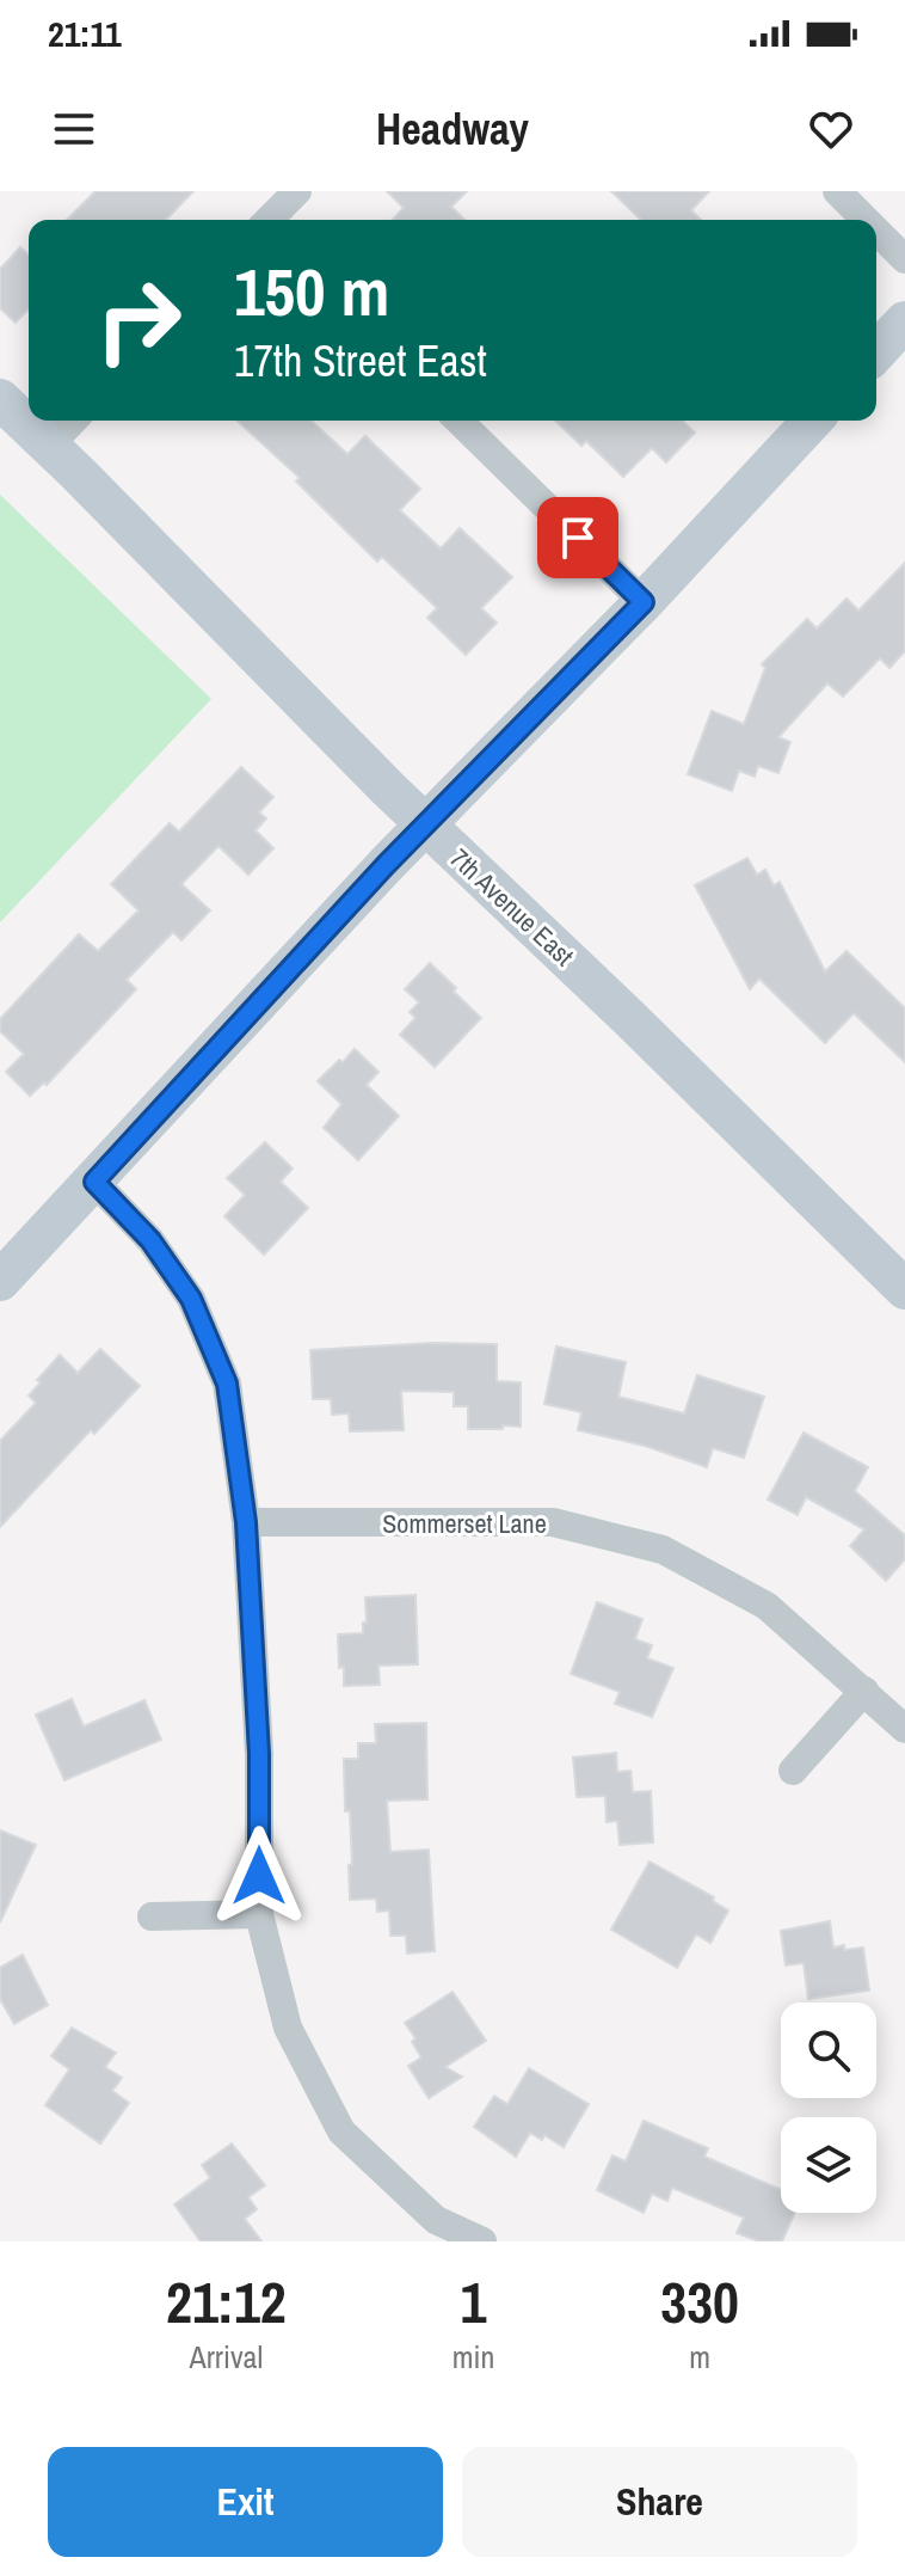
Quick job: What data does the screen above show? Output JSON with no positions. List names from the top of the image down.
{
  "streets": {
    "street": ["7th Avenue East", "Sommerset Lane"]
  },
  "page": {
    "status": "21:11",
    "header": "Headway",
    "turn": ["150 m", "17th Street East"],
    "eta": [
      "21:12",
      "Arrival",
      "1",
      "min",
      "330",
      "m"
    ],
    "buttons": ["Exit", "Share"]
  }
}
